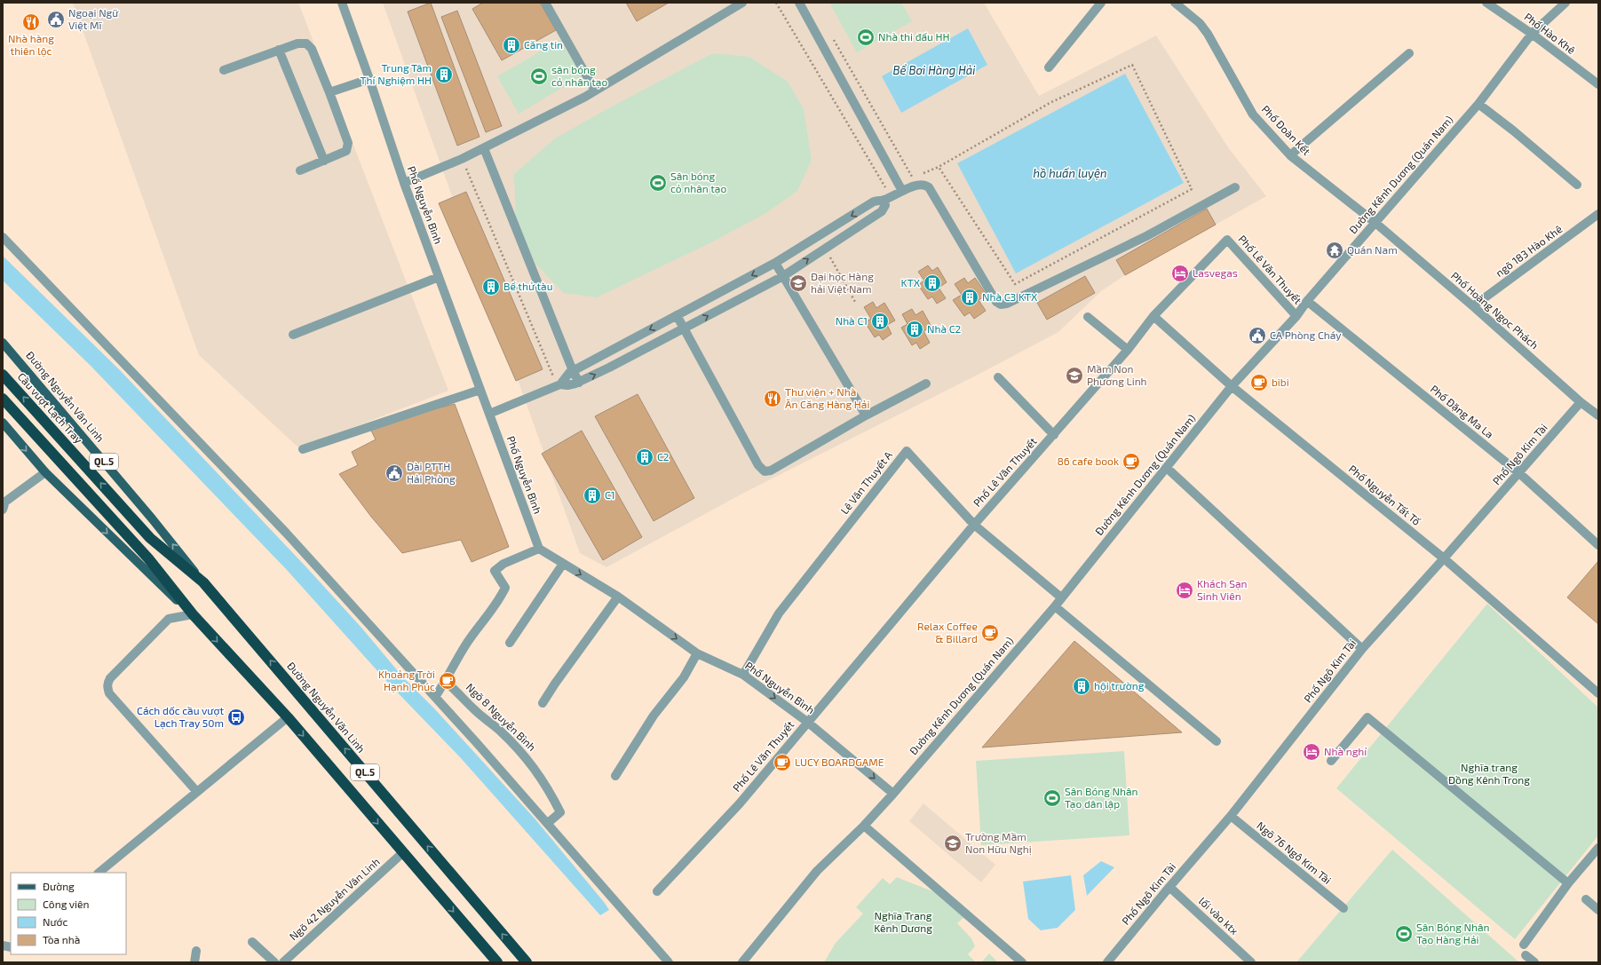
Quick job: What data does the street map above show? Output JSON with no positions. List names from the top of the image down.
{
  "streets": {
    "highway": ["Đường Nguyễn Văn Linh", "Cầu vượt Lạch Tray", "QL.5"],
    "street": [
      "Phố Hào Khê",
      "Phố Đoàn Kết",
      "Đường Kênh Dương (Quán Nam)",
      "Phố Nguyễn Bình",
      "ngõ 183 Hào Khê",
      "Phố Lê Văn Thuyết",
      "Phố Hoàng Ngọc Phách",
      "Phố Đặng Ma La",
      "Phố Ngô Kim Tài",
      "Lê Văn Thuyết A",
      "Phố Nguyễn Tất Tố",
      "Ngõ 8 Nguyễn Bình",
      "Ngõ 76 Ngô Kim Tài",
      "Ngõ 42 Nguyễn Văn Linh",
      "lối vào ktx"
    ]
  },
  "crossings": [
    ["Phố Hào Khê", "Đường Kênh Dương (Quán Nam)"],
    ["Phố Đoàn Kết", "Đường Kênh Dương (Quán Nam)"],
    ["Phố Đoàn Kết", "Phố Hoàng Ngọc Phách"],
    ["Đường Kênh Dương (Quán Nam)", "Phố Nguyễn Bình"],
    ["Đường Kênh Dương (Quán Nam)", "Phố Lê Văn Thuyết"],
    ["Đường Kênh Dương (Quán Nam)", "Phố Hoàng Ngọc Phách"],
    ["Đường Kênh Dương (Quán Nam)", "Phố Đặng Ma La"],
    ["Đường Kênh Dương (Quán Nam)", "Lê Văn Thuyết A"],
    ["Đường Kênh Dương (Quán Nam)", "Phố Nguyễn Tất Tố"],
    ["Phố Nguyễn Bình", "Phố Lê Văn Thuyết"],
    ["Phố Nguyễn Bình", "Lê Văn Thuyết A"],
    ["ngõ 183 Hào Khê", "Phố Hoàng Ngọc Phách"],
    ["Phố Lê Văn Thuyết", "Lê Văn Thuyết A"],
    ["Phố Lê Văn Thuyết", "Phố Nguyễn Tất Tố"],
    ["Phố Hoàng Ngọc Phách", "Phố Ngô Kim Tài"],
    ["Đường Nguyễn Văn Linh", "Cầu vượt Lạch Tray"],
    ["Phố Đặng Ma La", "Phố Ngô Kim Tài"],
    ["Phố Ngô Kim Tài", "Phố Nguyễn Tất Tố"],
    ["Phố Ngô Kim Tài", "Ngõ 76 Ngô Kim Tài"],
    ["Phố Ngô Kim Tài", "lối vào ktx"],
    ["QL.5", "Ngõ 42 Nguyễn Văn Linh"]
  ],
  "water": ["Bể Bơi Hàng Hải", "hồ huấn luyện"],
  "parks": ["Nghĩa trang Đồng Kênh Trong", "Nghĩa Trang Kênh Dương"],
  "places": {
    "public building": ["Ngoại Ngữ Việt Mĩ", "CA Phòng Cháy", "Đài PTTH Hải Phòng"],
    "restaurant": ["Nhà hàng thiên lộc", "Thư viện + Nhà Ăn Căng Hàng Hải"],
    "sports": [
      "Nhà thi đấu HH",
      "sân bóng cỏ nhân tạo",
      "Sân bóng cỏ nhân tạo",
      "Sân Bóng Nhân Tạo dân lập",
      "Sân Bóng Nhân Tạo Hàng Hải"
    ],
    "building": [
      "Căng tin",
      "Trung Tâm Thí Nghiệm HH",
      "KTX",
      "Bể thử tàu",
      "Nhà C3 KTX",
      "Nhà C1",
      "Nhà C2",
      "C2",
      "C1",
      "hội trường"
    ],
    "temple": ["Quán Nam"],
    "hotel": ["Lasvegas", "Khách Sạn Sinh Viên", "Nhà nghỉ"],
    "school or university": ["Đại học Hàng hải Việt Nam", "Mầm Non Phương Linh", "Trường Mầm Non Hữu Nghị"],
    "cafe": [
      "bibi",
      "86 cafe book",
      "Relax Coffee & Billard",
      "Khoảng Trời Hạnh Phúc",
      "LUCY BOARDGAME"
    ],
    "bus stop": ["Cách dốc cầu vượt Lạch Tray 50m"]
  },
  "legend": [
    "Đường",
    "Công viên",
    "Nước",
    "Tòa nhà"
  ]
}
